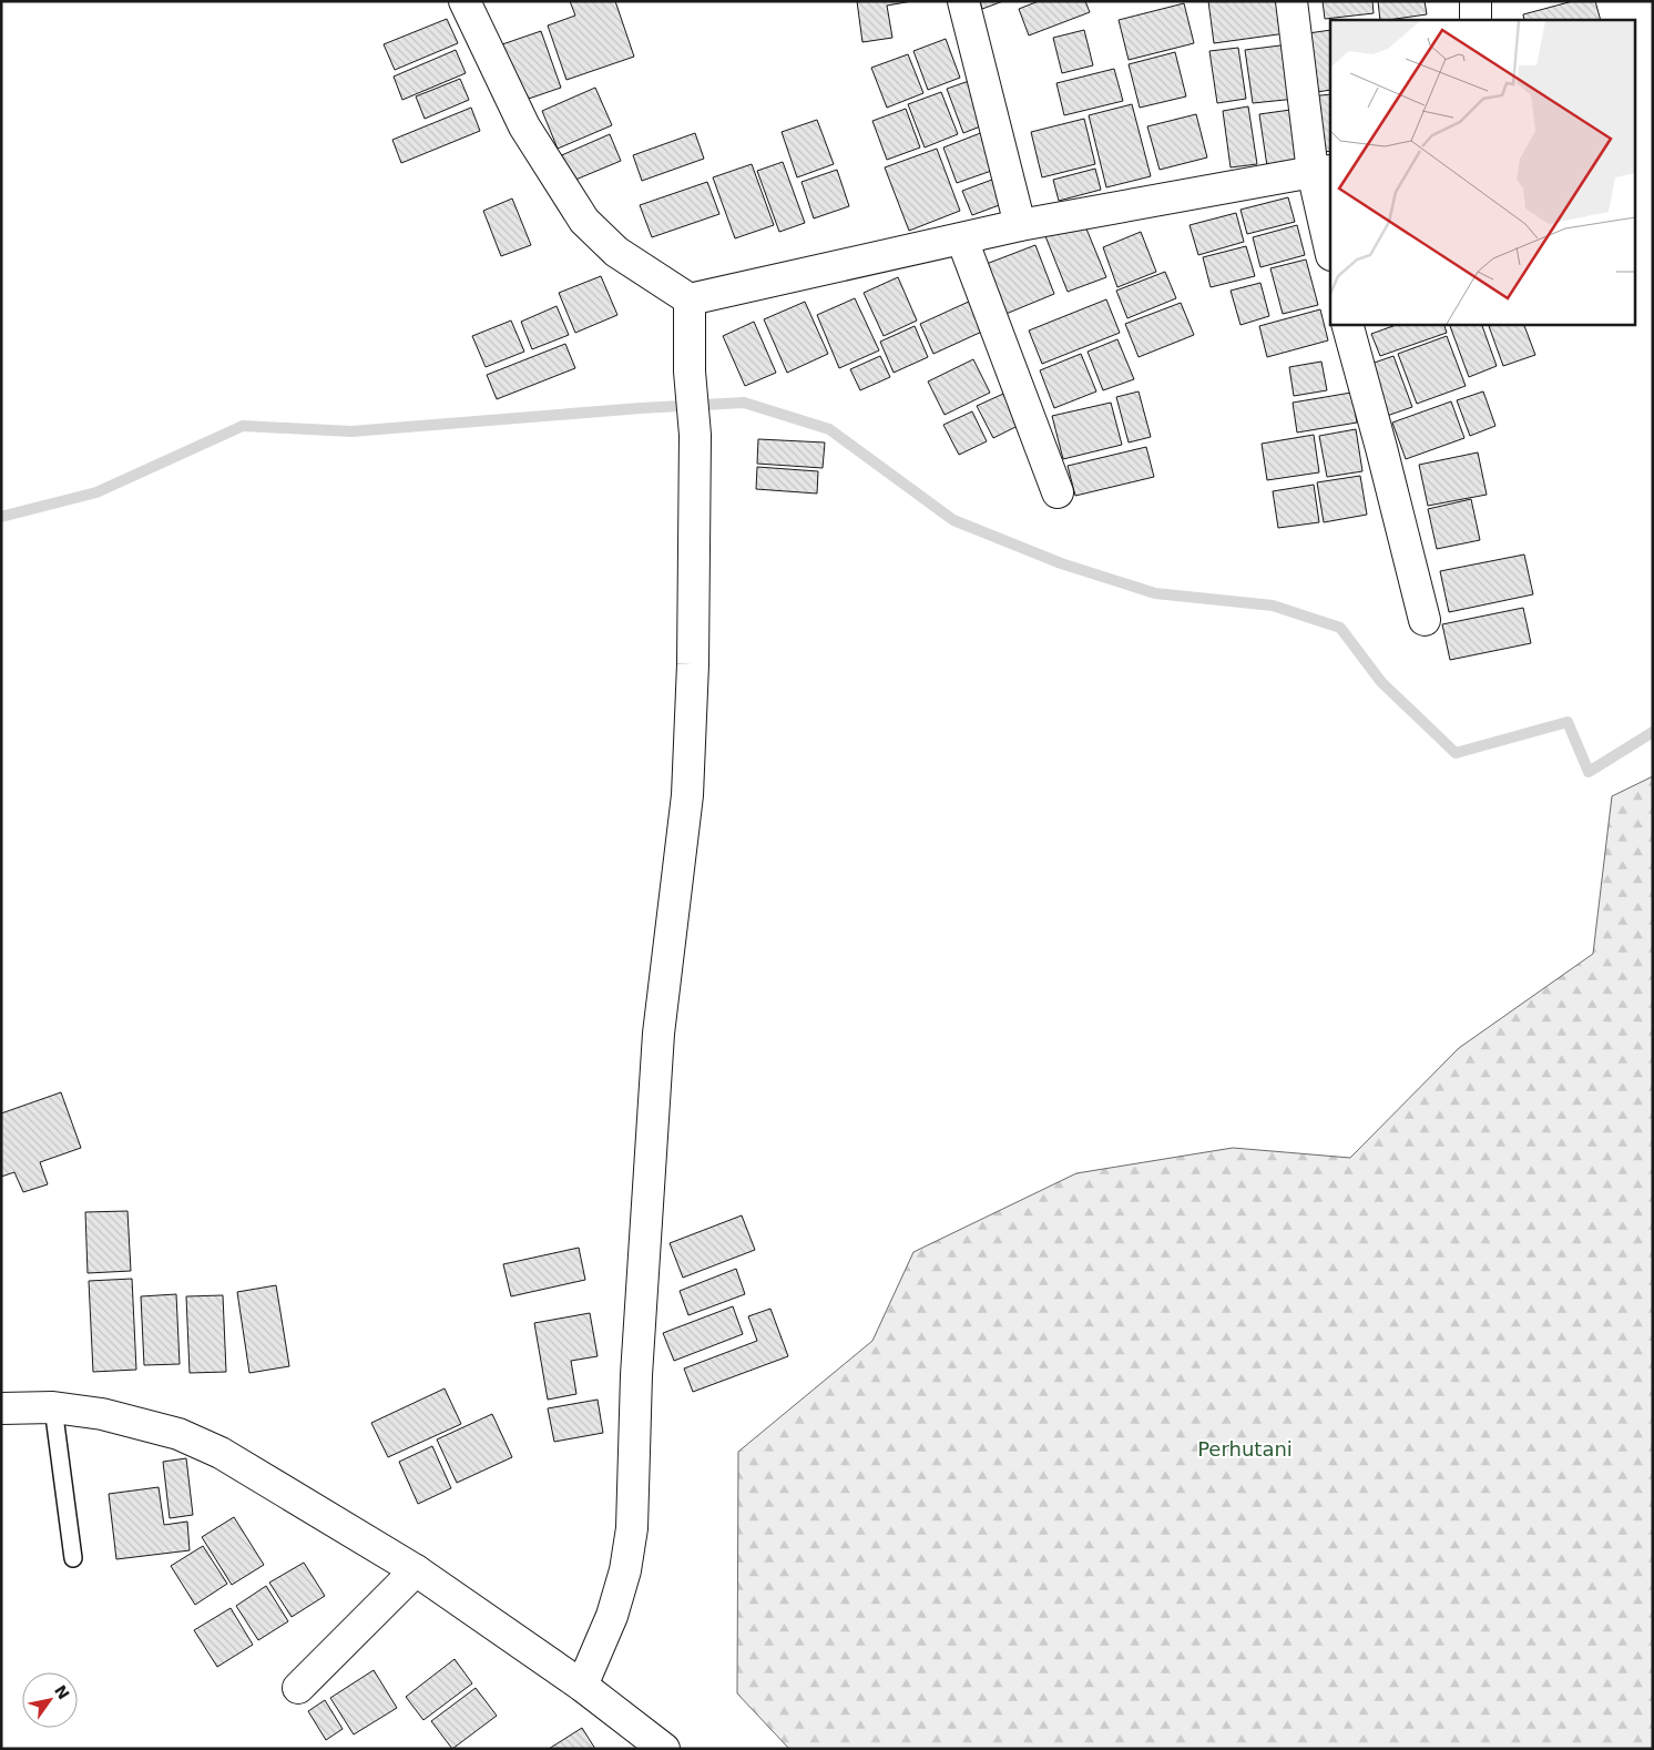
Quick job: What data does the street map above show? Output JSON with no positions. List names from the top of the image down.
{
  "parks": ["Perhutani"],
  "north": "top right"
}
